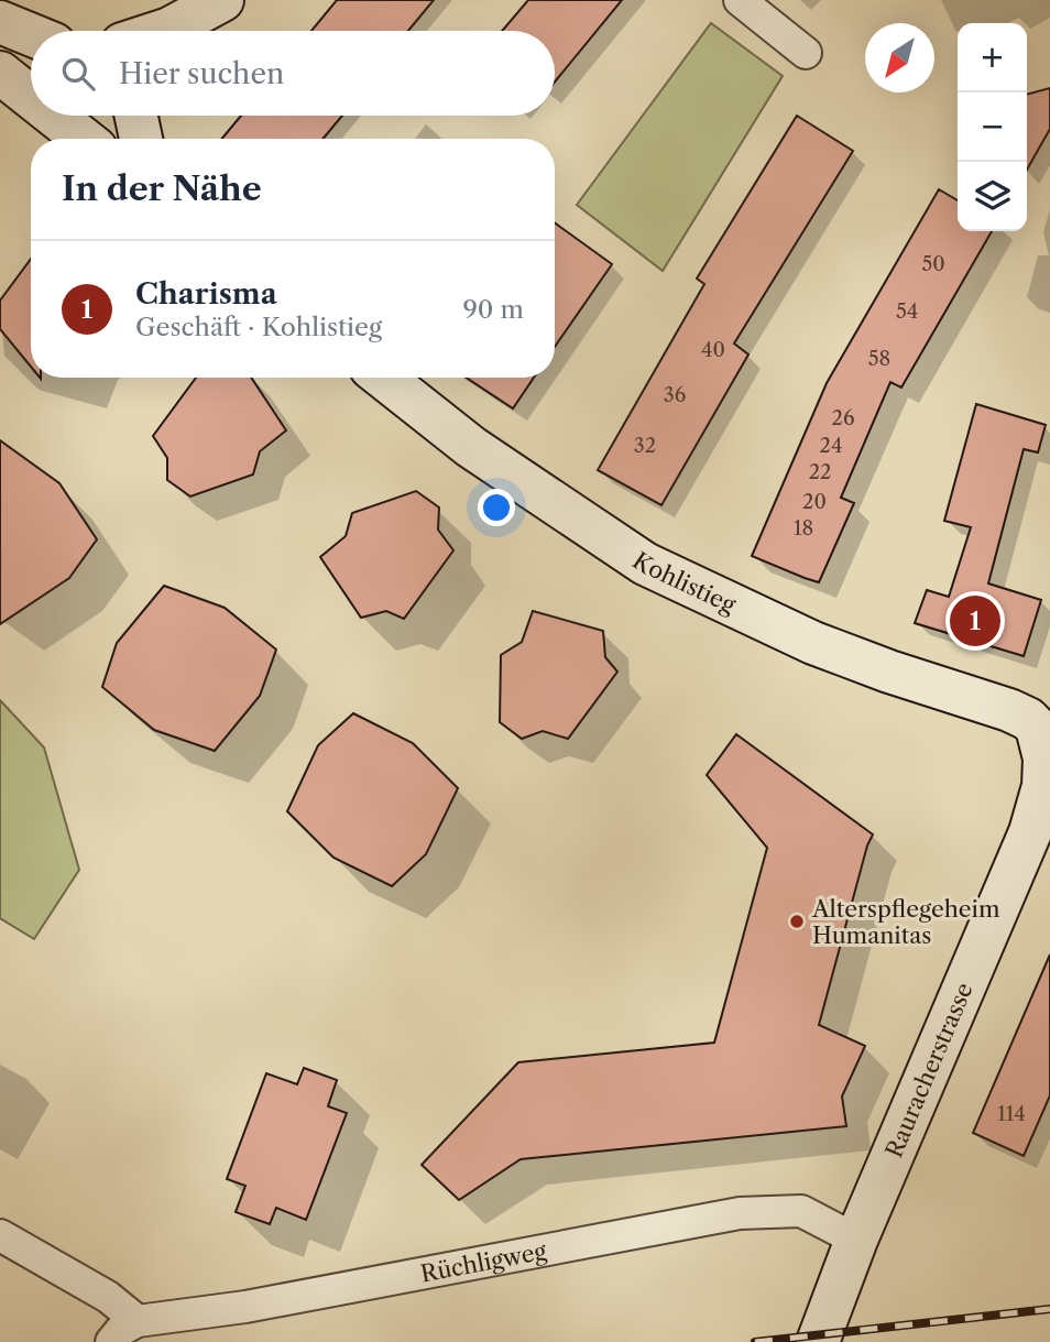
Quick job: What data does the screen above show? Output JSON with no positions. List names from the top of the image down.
{
  "streets": {
    "street": ["Kohlistieg", "Rauracherstrasse", "Rüchligweg"]
  },
  "crossings": [
    ["Kohlistieg", "Rauracherstrasse"],
    ["Rauracherstrasse", "Rüchligweg"]
  ],
  "places": ["Alterspflegeheim Humanitas"],
  "house_numbers": [
    "50",
    "54",
    "40",
    "58",
    "36",
    "26",
    "32",
    "24",
    "22",
    "20",
    "18",
    "114"
  ],
  "north": "bottom left",
  "page": {
    "map_buttons": ["+", "−"],
    "search": "Hier suchen",
    "heading": "In der Nähe",
    "list": [
      {
        "mark": "1",
        "name": "Charisma",
        "note": "Geschäft · Kohlistieg",
        "value": "90 m"
      }
    ],
    "pins": "1"
  }
}
